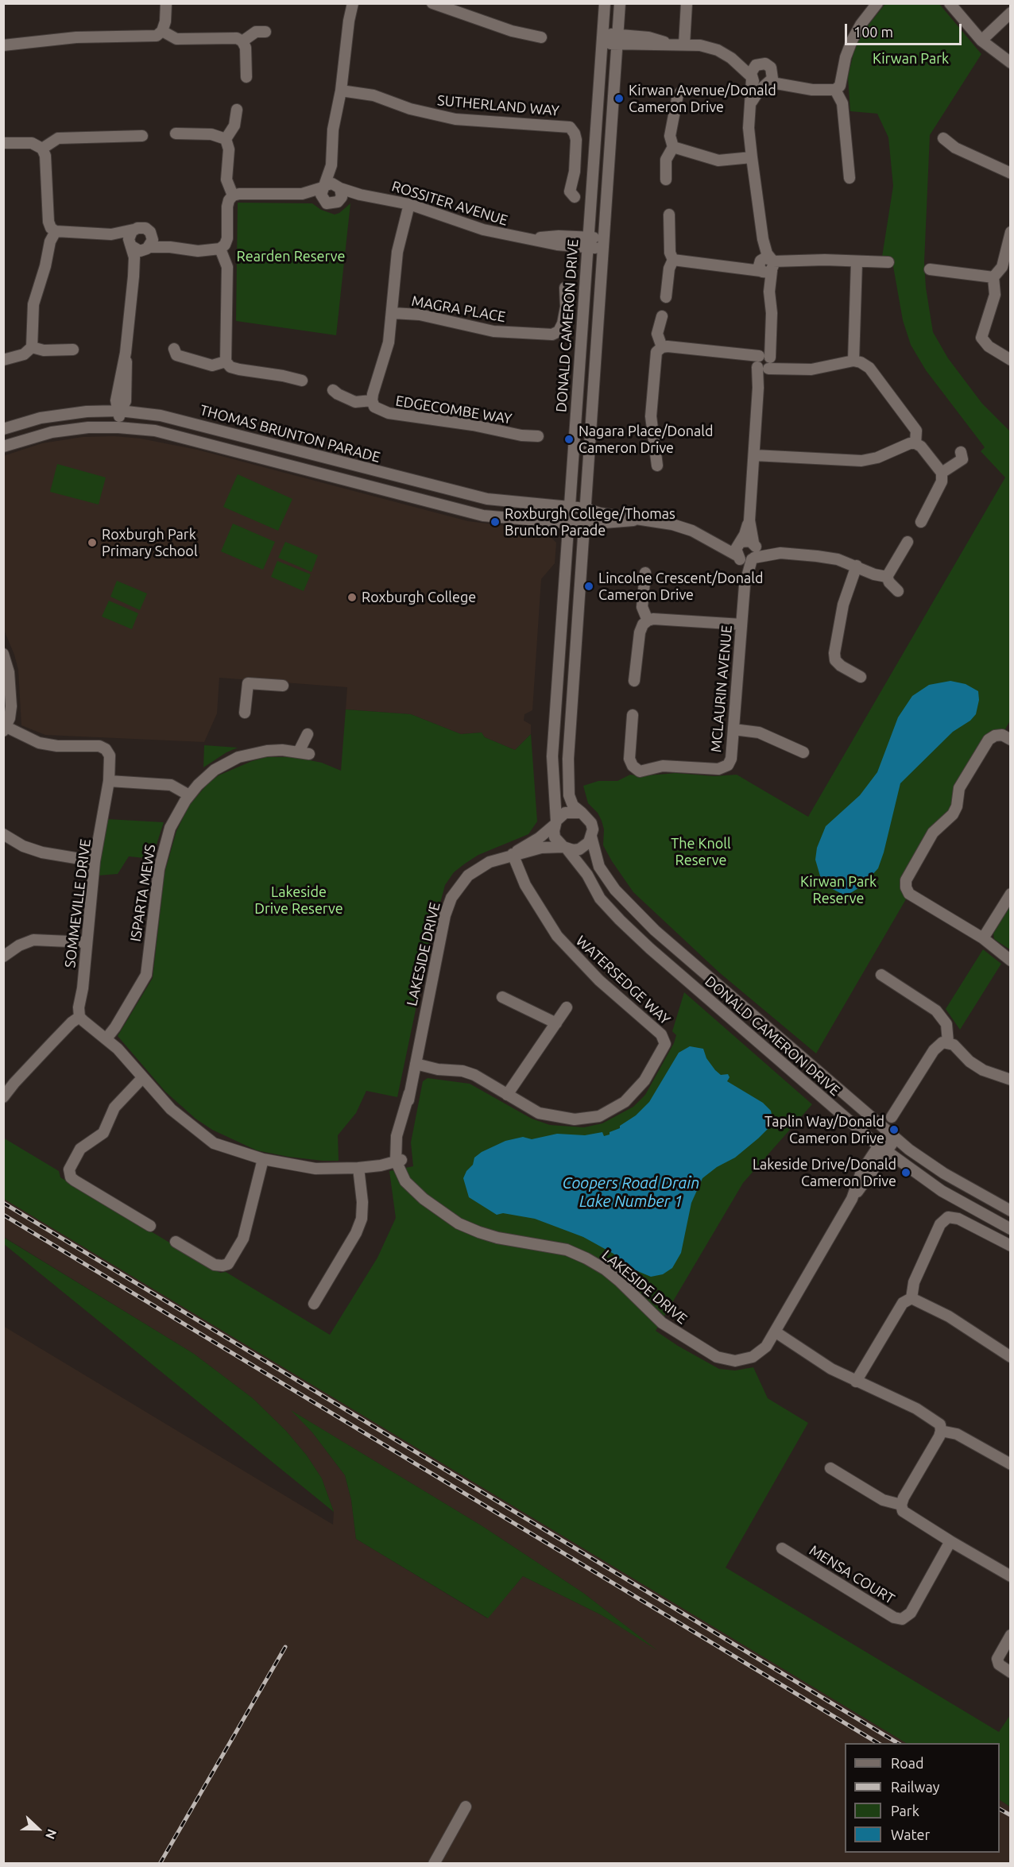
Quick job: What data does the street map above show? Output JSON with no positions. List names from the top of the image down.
{
  "streets": {
    "street": [
      "SUTHERLAND WAY",
      "ROSSITER AVENUE",
      "MAGRA PLACE",
      "DONALD CAMERON DRIVE",
      "EDGECOMBE WAY",
      "THOMAS BRUNTON PARADE",
      "MCLAURIN AVENUE",
      "ISPARTA MEWS",
      "SOMMEVILLE DRIVE",
      "LAKESIDE DRIVE",
      "WATERSEDGE WAY",
      "MENSA COURT"
    ]
  },
  "crossings": [
    ["ROSSITER AVENUE", "DONALD CAMERON DRIVE"],
    ["DONALD CAMERON DRIVE", "THOMAS BRUNTON PARADE"],
    ["DONALD CAMERON DRIVE", "LAKESIDE DRIVE"],
    ["LAKESIDE DRIVE", "WATERSEDGE WAY"]
  ],
  "water": ["Coopers Road Drain Lake Number 1"],
  "parks": [
    "Kirwan Park",
    "Rearden Reserve",
    "The Knoll Reserve",
    "Kirwan Park Reserve",
    "Lakeside Drive Reserve"
  ],
  "places": [
    "Kirwan Avenue/Donald Cameron Drive",
    "Nagara Place/Donald Cameron Drive",
    "Roxburgh College/Thomas Brunton Parade",
    "Roxburgh Park Primary School",
    "Lincolne Crescent/Donald Cameron Drive",
    "Roxburgh College",
    "Taplin Way/Donald Cameron Drive",
    "Lakeside Drive/Donald Cameron Drive"
  ],
  "legend": [
    "Road",
    "Railway",
    "Park",
    "Water"
  ],
  "scale_bar": "100 m",
  "north": "right"
}
